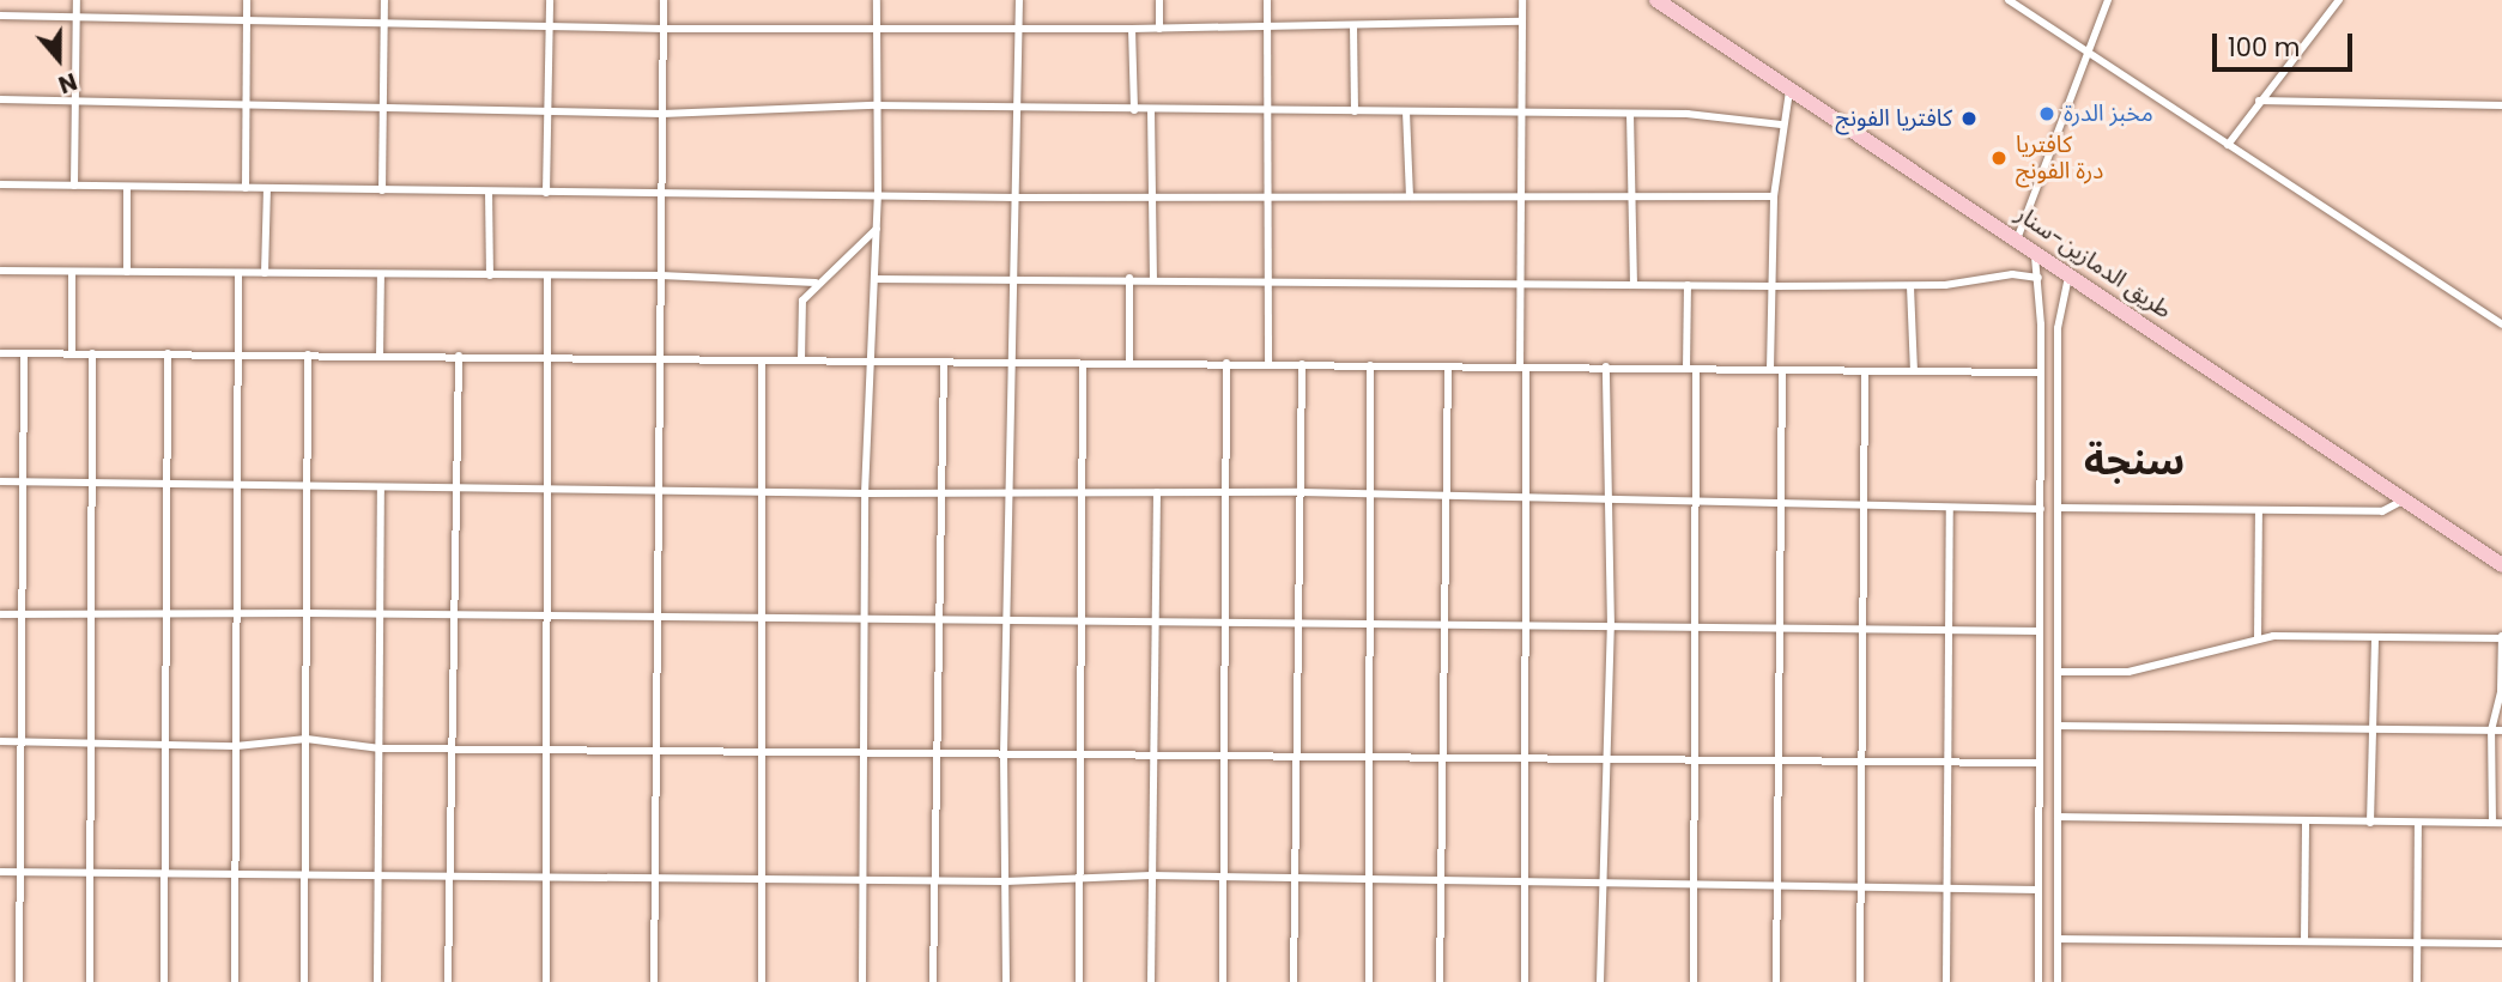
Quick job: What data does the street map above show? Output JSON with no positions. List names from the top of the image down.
{
  "streets": {
    "highway": ["طريق الدمازين-سنار"]
  },
  "districts": ["سنجة"],
  "places": ["مخبز الدرة", "كافتريا الفونج", "كافتريا درة الفونج"],
  "scale_bar": "100 m",
  "north": "bottom"
}
